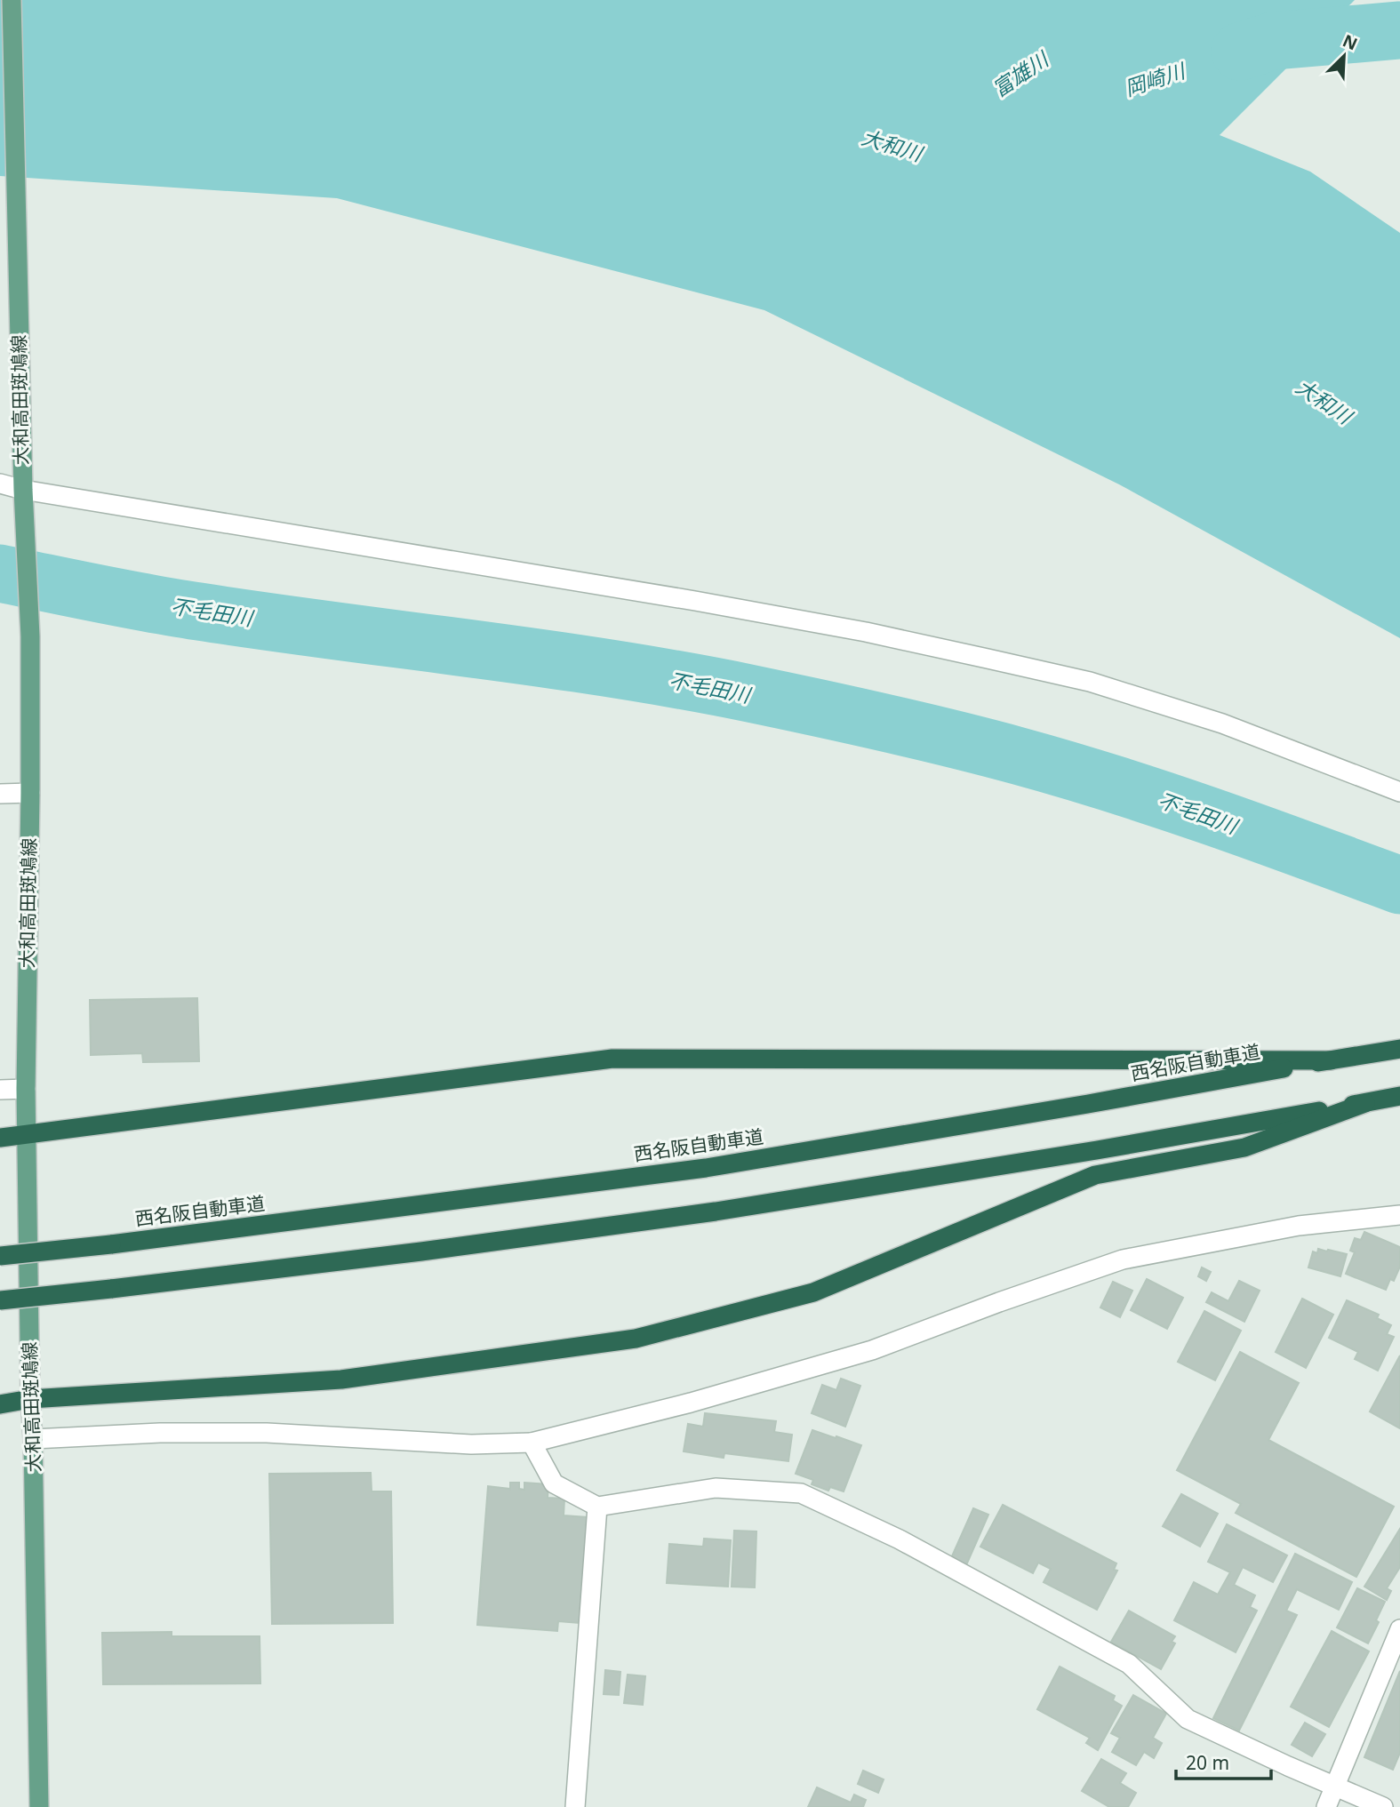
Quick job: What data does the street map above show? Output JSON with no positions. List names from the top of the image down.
{
  "streets": {
    "highway": ["西名阪自動車道"],
    "main road": ["大和高田斑鳩線"]
  },
  "water": [
    "富雄川",
    "岡崎川",
    "大和川",
    "不毛田川"
  ],
  "scale_bar": "20 m",
  "north": "top right"
}
